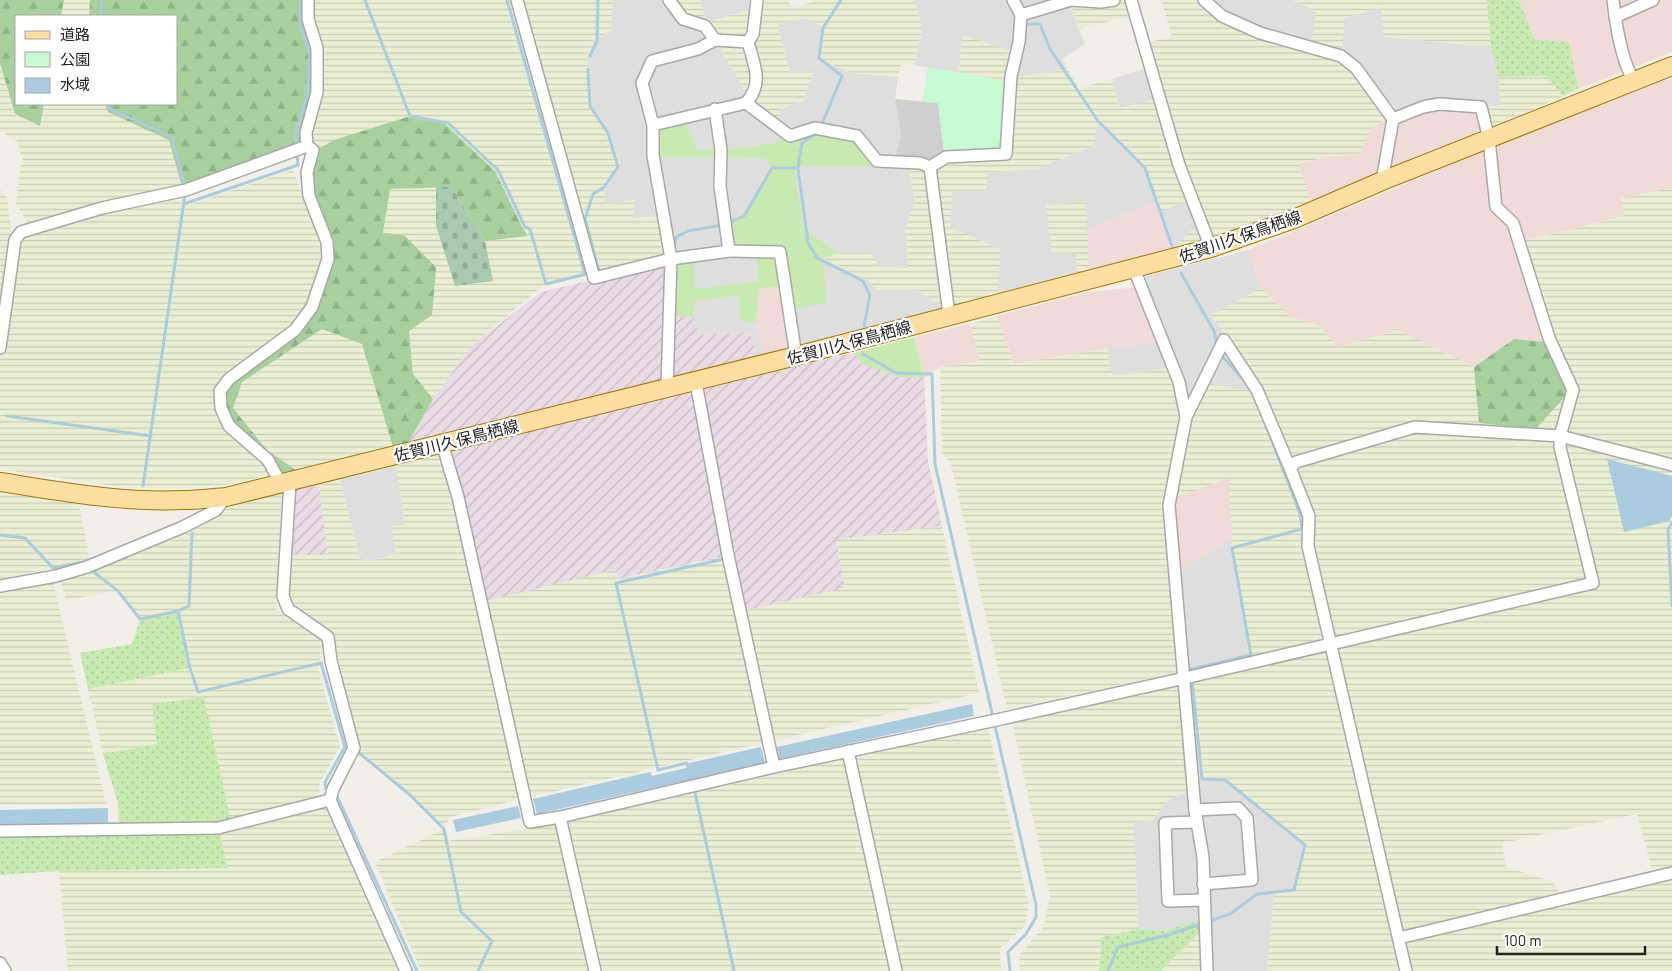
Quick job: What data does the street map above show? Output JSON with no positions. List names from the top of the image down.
{
  "streets": {
    "main road": ["佐賀川久保鳥栖線"]
  },
  "legend": ["道路", "公園", "水域"],
  "scale_bar": "100 m"
}
